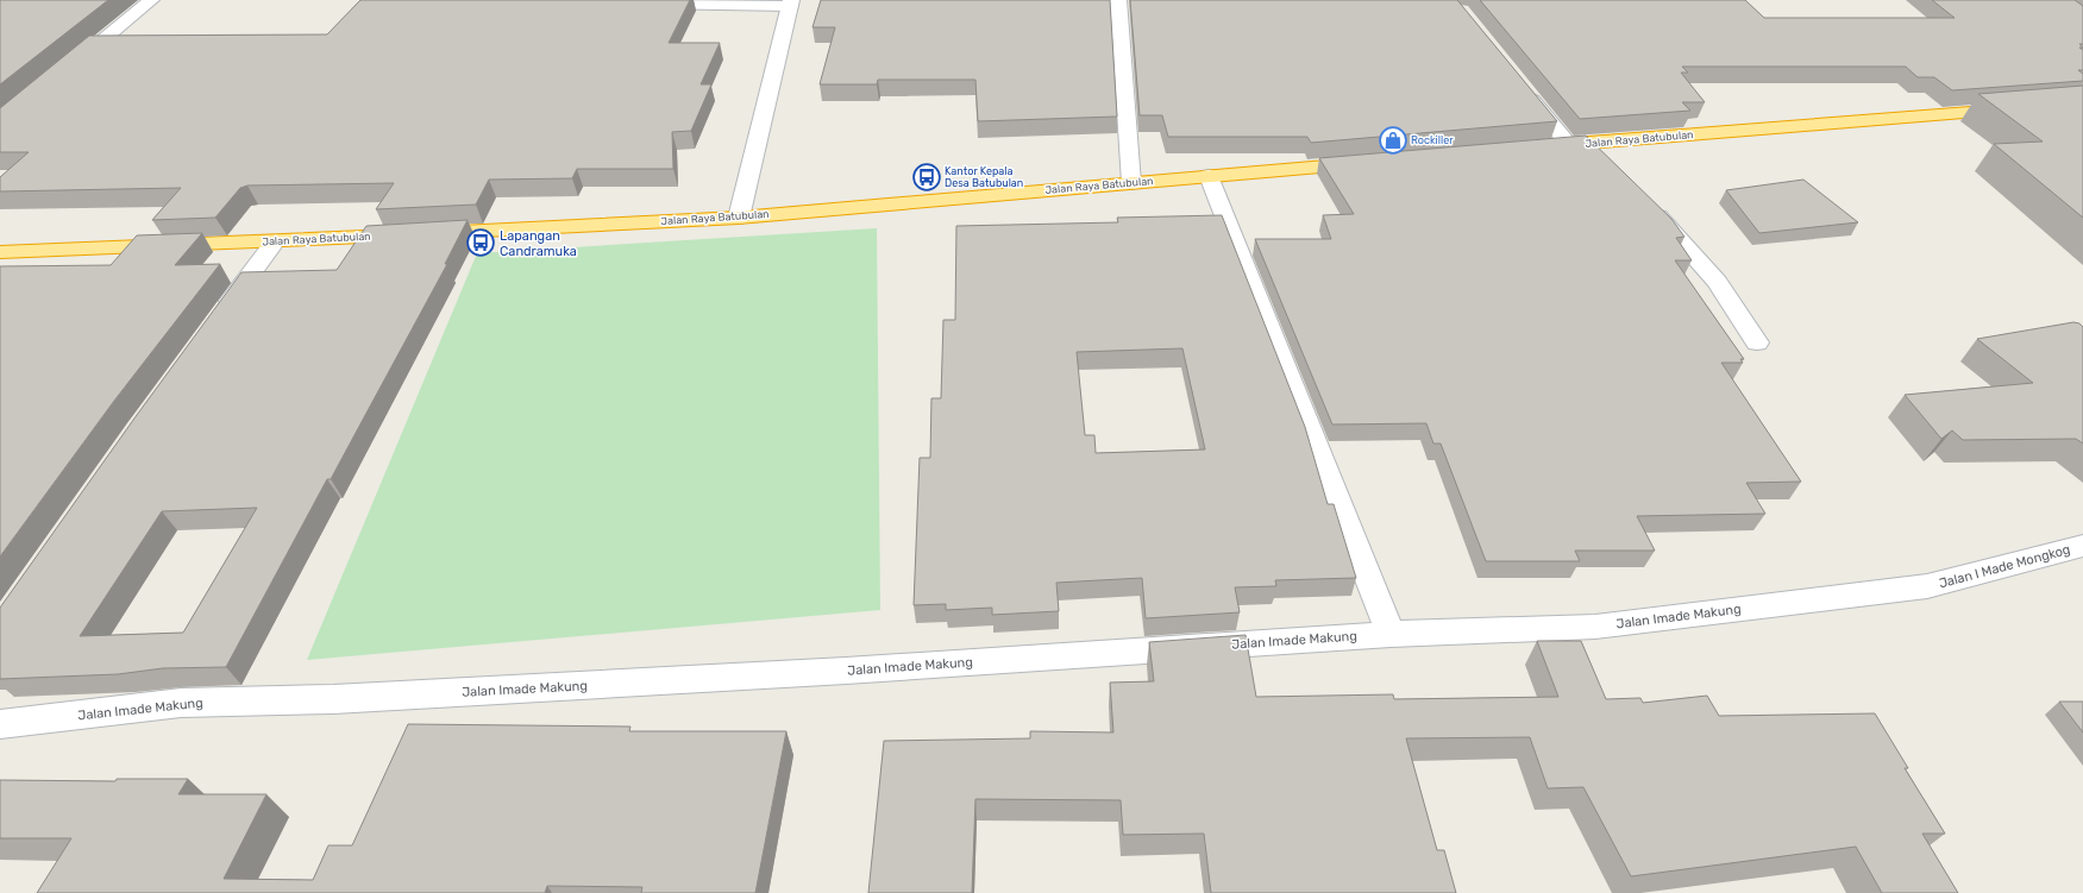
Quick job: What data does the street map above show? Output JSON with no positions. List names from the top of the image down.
{
  "streets": {
    "highway": ["Jalan Raya Batubulan"],
    "street": ["Jalan I Made Mongkog", "Jalan Imade Makung"]
  },
  "crossings": [
    ["Jalan I Made Mongkog", "Jalan Imade Makung"]
  ],
  "places": {
    "shop": ["Rockiller"],
    "bus stop": ["Kantor Kepala Desa Batubulan", "Lapangan Candramuka"]
  }
}
